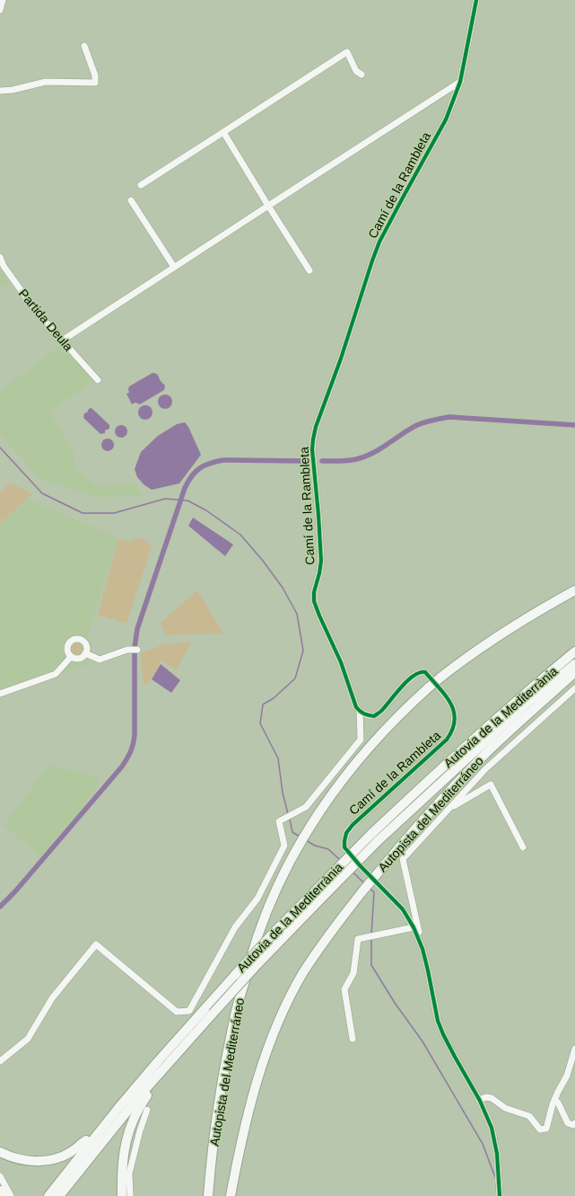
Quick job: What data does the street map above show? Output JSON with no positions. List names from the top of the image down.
{
  "streets": {
    "highway": ["Autovia de la Mediterrània", "Autopista del Mediterráneo"],
    "street": ["Camí de la Rambleta", "Partida Deula"]
  }
}
